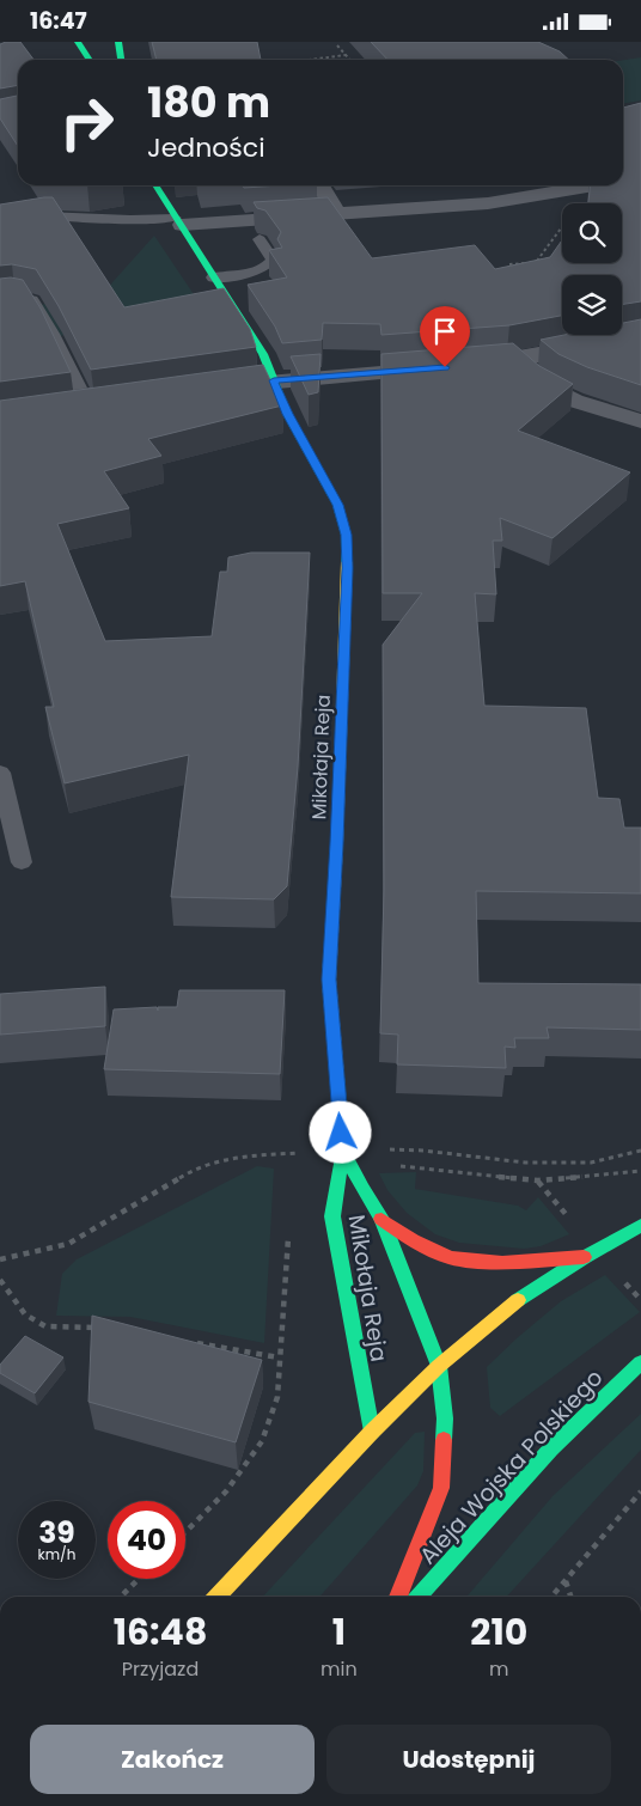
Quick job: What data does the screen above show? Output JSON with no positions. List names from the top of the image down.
{
  "streets": {
    "street": ["Mikołaja Reja", "Aleja Wojska Polskiego"]
  },
  "crossings": [
    ["Mikołaja Reja", "Aleja Wojska Polskiego"]
  ],
  "page": {
    "status": "16:47",
    "turn": ["180 m", "Jedności"],
    "speed": "39 km/h",
    "limit": "40",
    "eta": [
      "16:48",
      "Przyjazd",
      "1",
      "min",
      "210",
      "m"
    ],
    "buttons": ["Zakończ", "Udostępnij"]
  }
}
